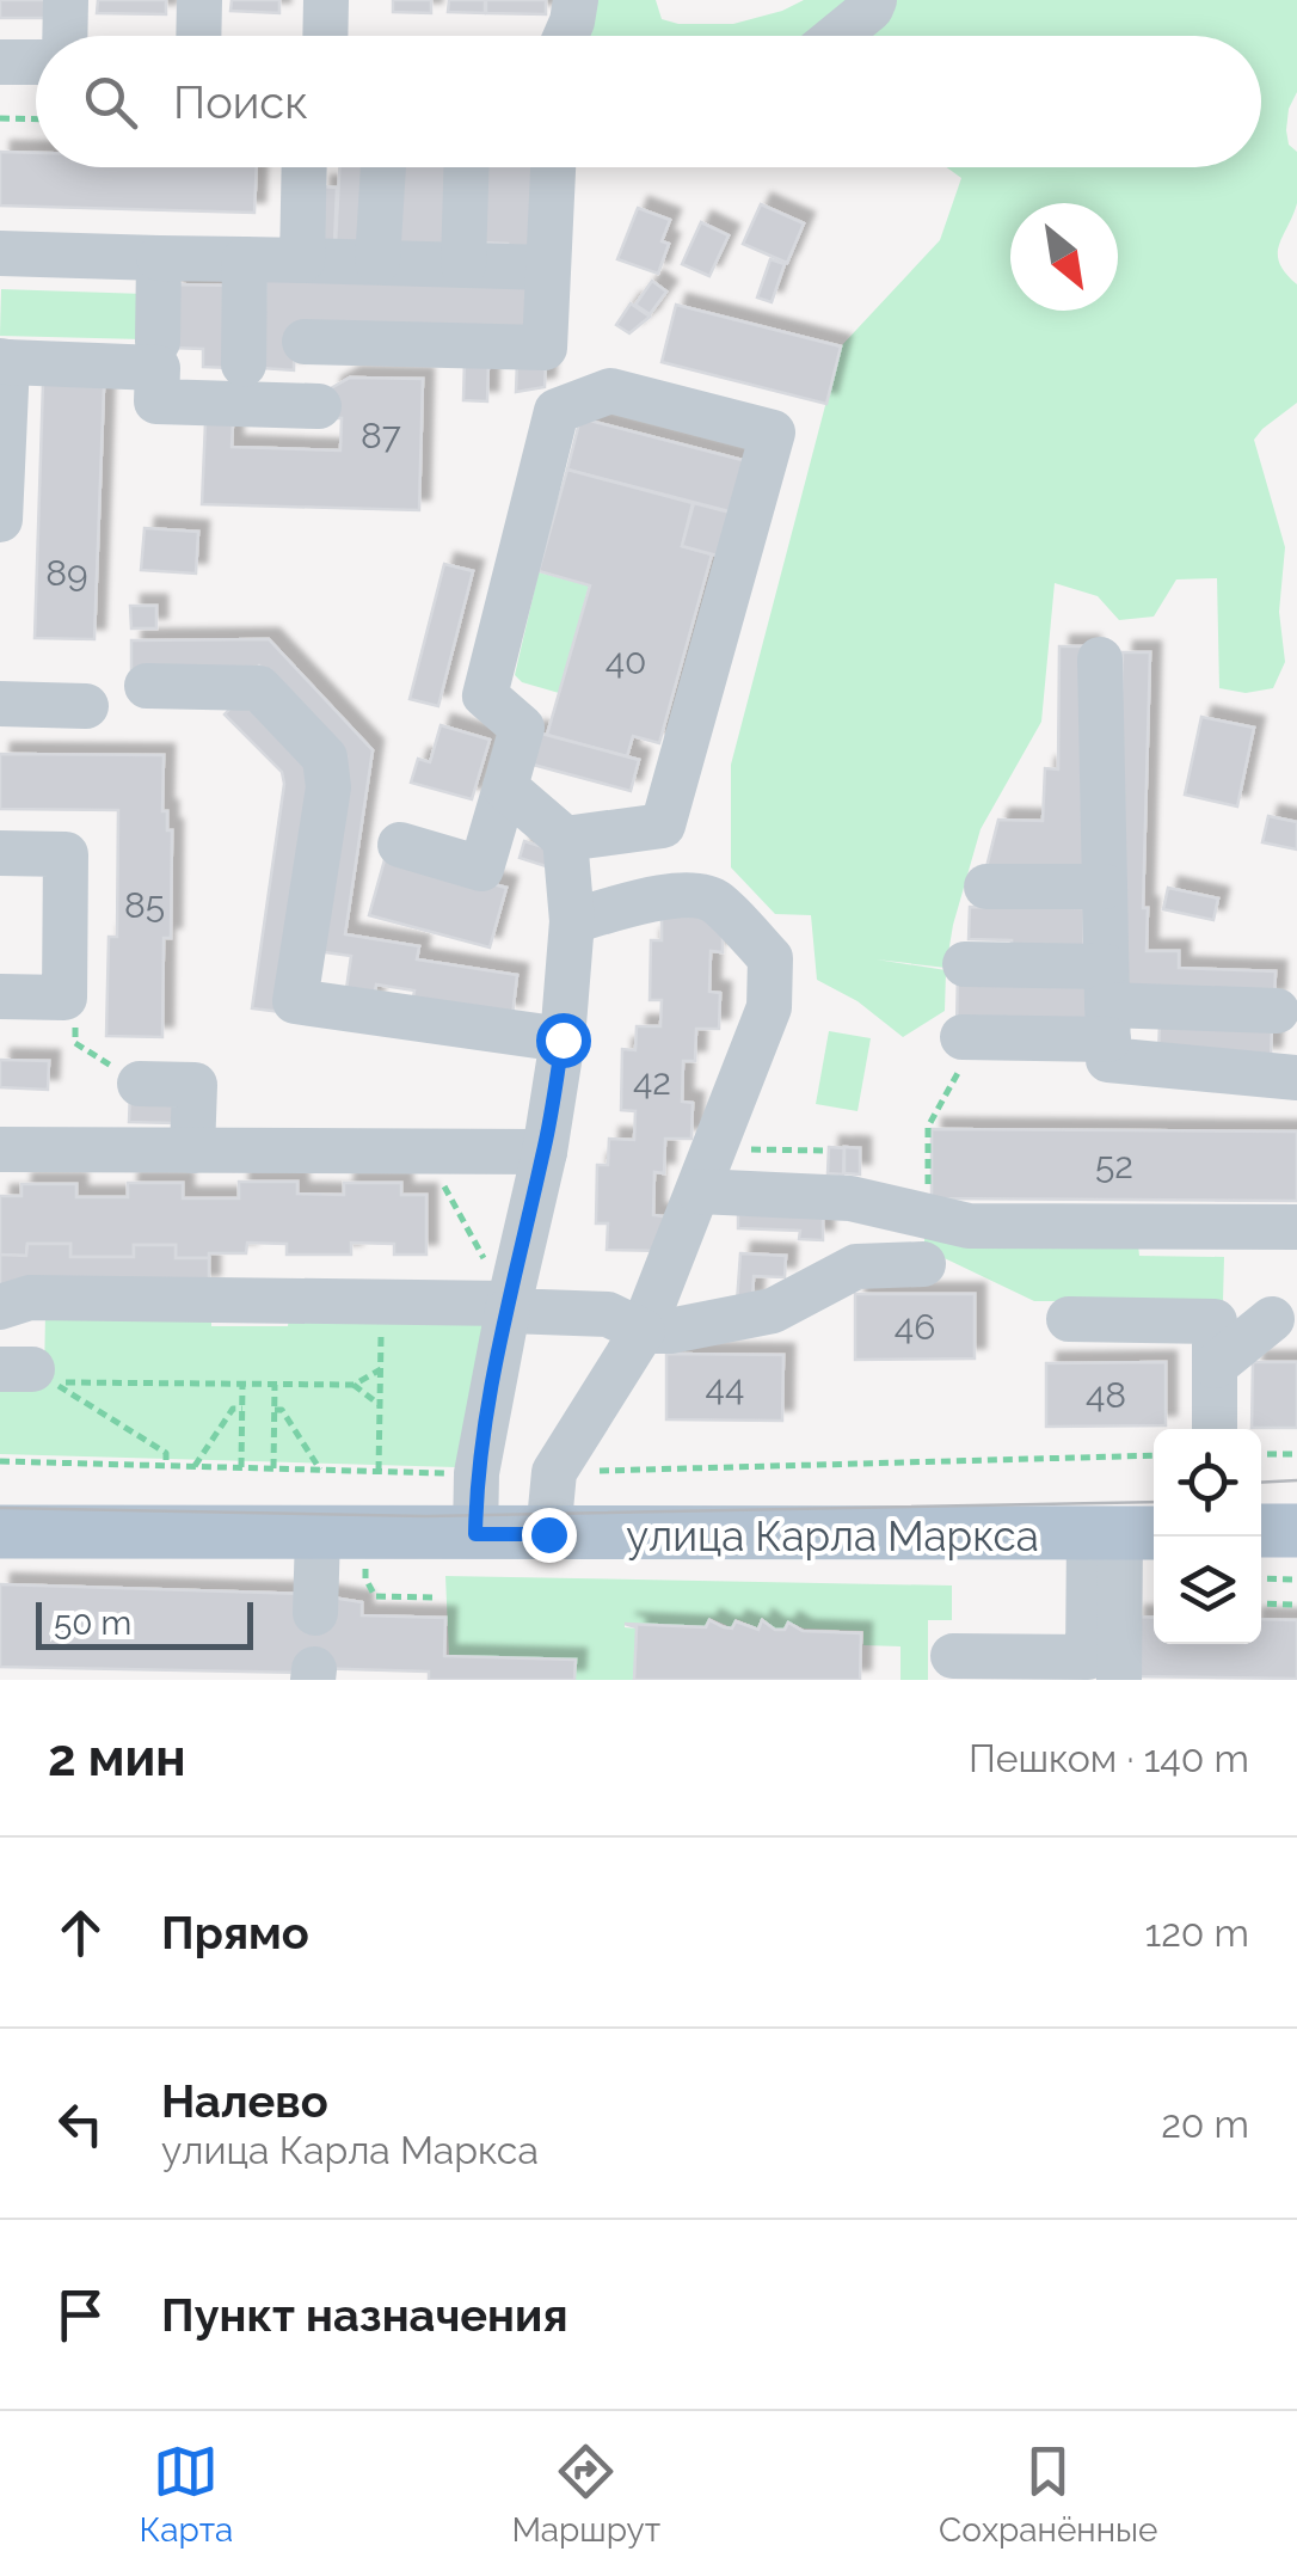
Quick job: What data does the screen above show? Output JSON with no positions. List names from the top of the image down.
{
  "streets": {
    "main road": ["улица Карла Маркса"]
  },
  "house_numbers": [
    "87",
    "89",
    "40",
    "85",
    "42",
    "52",
    "46",
    "44",
    "48"
  ],
  "scale_bar": "50 m",
  "north": "bottom right",
  "page": {
    "search": "Поиск",
    "scale": "50 m",
    "heading": ["2 мин", "Пешком · 140 m"],
    "list": [
      ["Прямо", "120 m"],
      ["Налево", "улица Карла Маркса", "20 m"],
      "Пункт назначения"
    ],
    "nav": ["Карта", "Маршрут", "Сохранённые"]
  }
}
